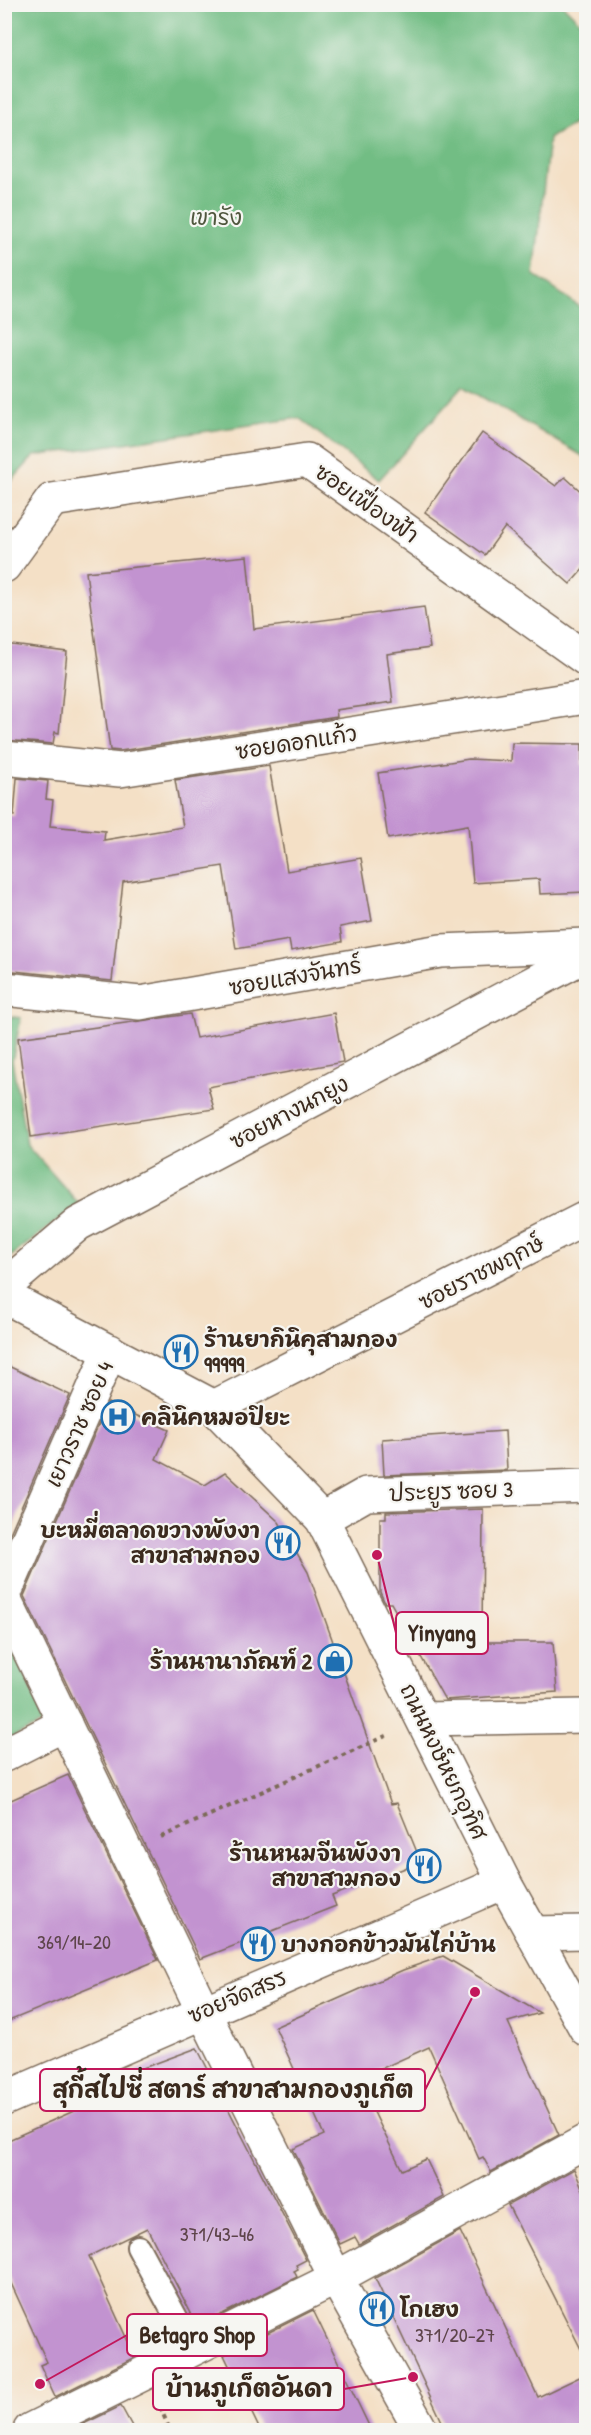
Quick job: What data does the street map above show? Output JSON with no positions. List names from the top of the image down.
{
  "streets": {
    "street": [
      "ซอยเฟื่องฟ้า",
      "ซอยดอกแก้ว",
      "ซอยแสงจันทร์",
      "ซอยหางนกยูง",
      "ซอยราชพฤกษ์",
      "เยาวราช ซอย 4",
      "ประยูร ซอย 3",
      "ถนนหงษ์หยกอุทิศ",
      "ซอยจัดสรร"
    ]
  },
  "crossings": [
    ["ซอยราชพฤกษ์", "ถนนหงษ์หยกอุทิศ"],
    ["เยาวราช ซอย 4", "ถนนหงษ์หยกอุทิศ"],
    ["ประยูร ซอย 3", "ถนนหงษ์หยกอุทิศ"],
    ["ถนนหงษ์หยกอุทิศ", "ซอยจัดสรร"]
  ],
  "parks": ["เขารัง"],
  "places": {
    "restaurant": [
      "ร้านยากินิคุสามกอง 99999",
      "บะหมี่ตลาดขวางพังงา สาขาสามกอง",
      "ร้านหนมจีนพังงา สาขาสามกอง",
      "บางกอกข้าวมันไก่บ้าน",
      "โกเฮง"
    ],
    "hospital": ["คลินิคหมอปิยะ"],
    "other": [
      "Yinyang",
      "สุกี้สไปซี่ สตาร์ สาขาสามกองภูเก็ต",
      "บ้านภูเก็ตอันดา",
      "Betagro Shop"
    ],
    "shop": ["ร้านนานาภัณฑ์ 2"]
  },
  "house_numbers": ["369/14-20", "371/43-46", "371/20-27"]
}
